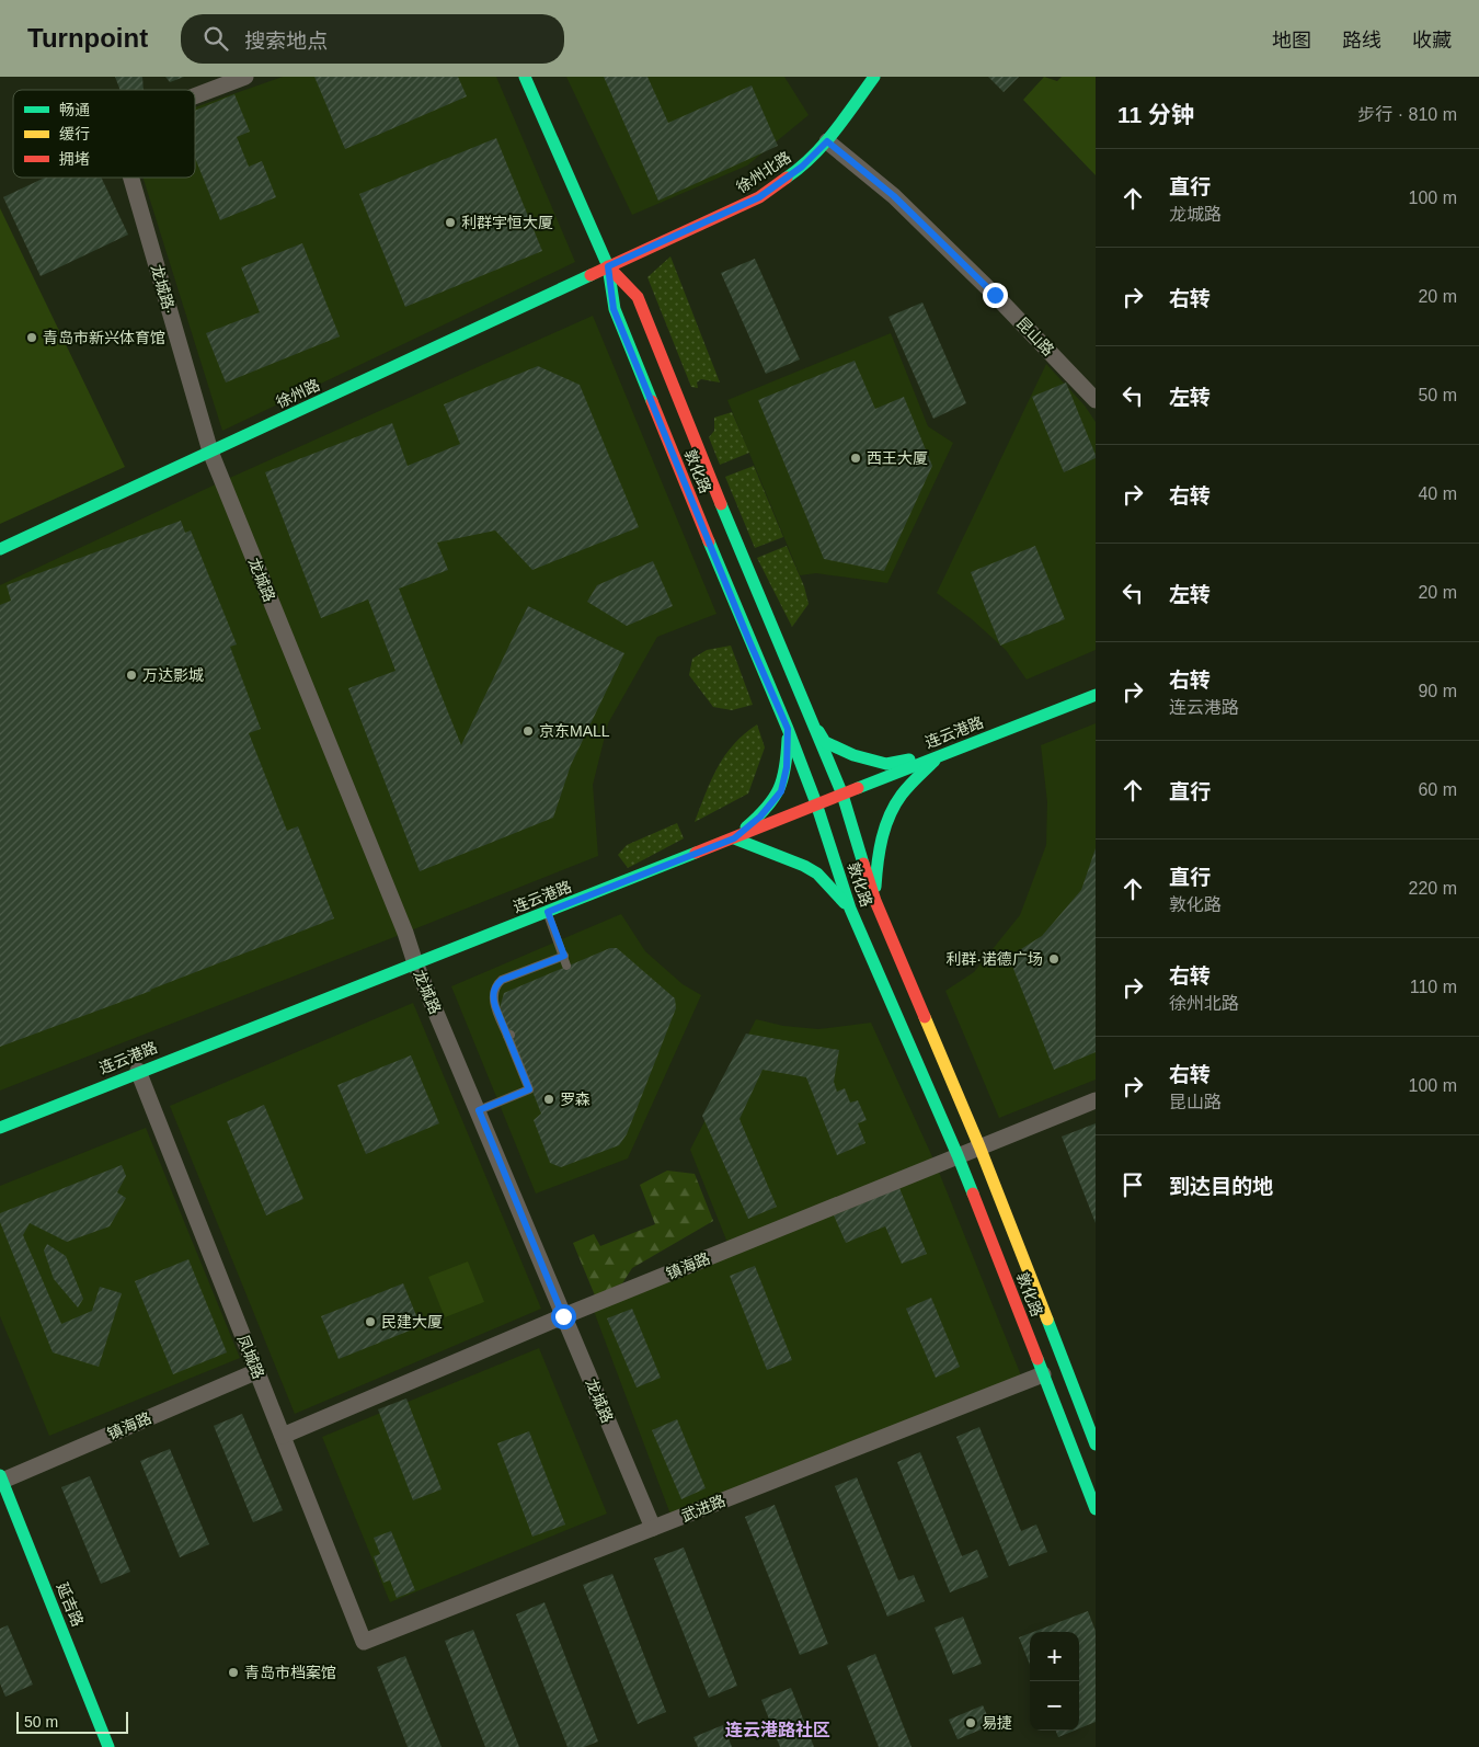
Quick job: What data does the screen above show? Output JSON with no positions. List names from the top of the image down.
{
  "streets": {
    "main road": [
      "徐州北路",
      "徐州路",
      "敦化路",
      "连云港路",
      "延吉路"
    ],
    "street": [
      "龙城路·",
      "昆山路",
      "龙城路",
      "镇海路",
      "凤城路",
      "武进路"
    ]
  },
  "crossings": [
    ["徐州北路", "昆山路"],
    ["徐州北路", "徐州路"],
    ["徐州北路", "敦化路"],
    ["龙城路·", "徐州路"],
    ["龙城路·", "龙城路"],
    ["徐州路", "敦化路"],
    ["徐州路", "龙城路"],
    ["敦化路", "连云港路"],
    ["敦化路", "镇海路"],
    ["敦化路", "武进路"],
    ["龙城路", "连云港路"],
    ["龙城路", "镇海路"],
    ["龙城路", "武进路"],
    ["连云港路", "凤城路"],
    ["镇海路", "凤城路"],
    ["镇海路", "延吉路"],
    ["凤城路", "武进路"]
  ],
  "districts": ["连云港路社区"],
  "places": [
    "利群宇恒大厦",
    "青岛市新兴体育馆",
    "西王大厦",
    "万达影城",
    "京东MALL",
    "利群·诺德广场",
    "罗森",
    "民建大厦",
    "青岛市档案馆",
    "易捷"
  ],
  "legend": ["畅通", "缓行", "拥堵"],
  "scale_bar": "50 m",
  "page": {
    "header": "Turnpoint",
    "search": "搜索地点",
    "nav": ["地图", "路线", "收藏"],
    "heading": ["11 分钟", "步行 · 810 m"],
    "list": [
      ["直行", "龙城路", "100 m"],
      ["右转", "20 m"],
      ["左转", "50 m"],
      ["右转", "40 m"],
      ["左转", "20 m"],
      ["右转", "连云港路", "90 m"],
      ["直行", "60 m"],
      ["直行", "敦化路", "220 m"],
      ["右转", "徐州北路", "110 m"],
      ["右转", "昆山路", "100 m"],
      "到达目的地"
    ],
    "map_buttons": ["+", "−"],
    "scale": "50 m"
  }
}
